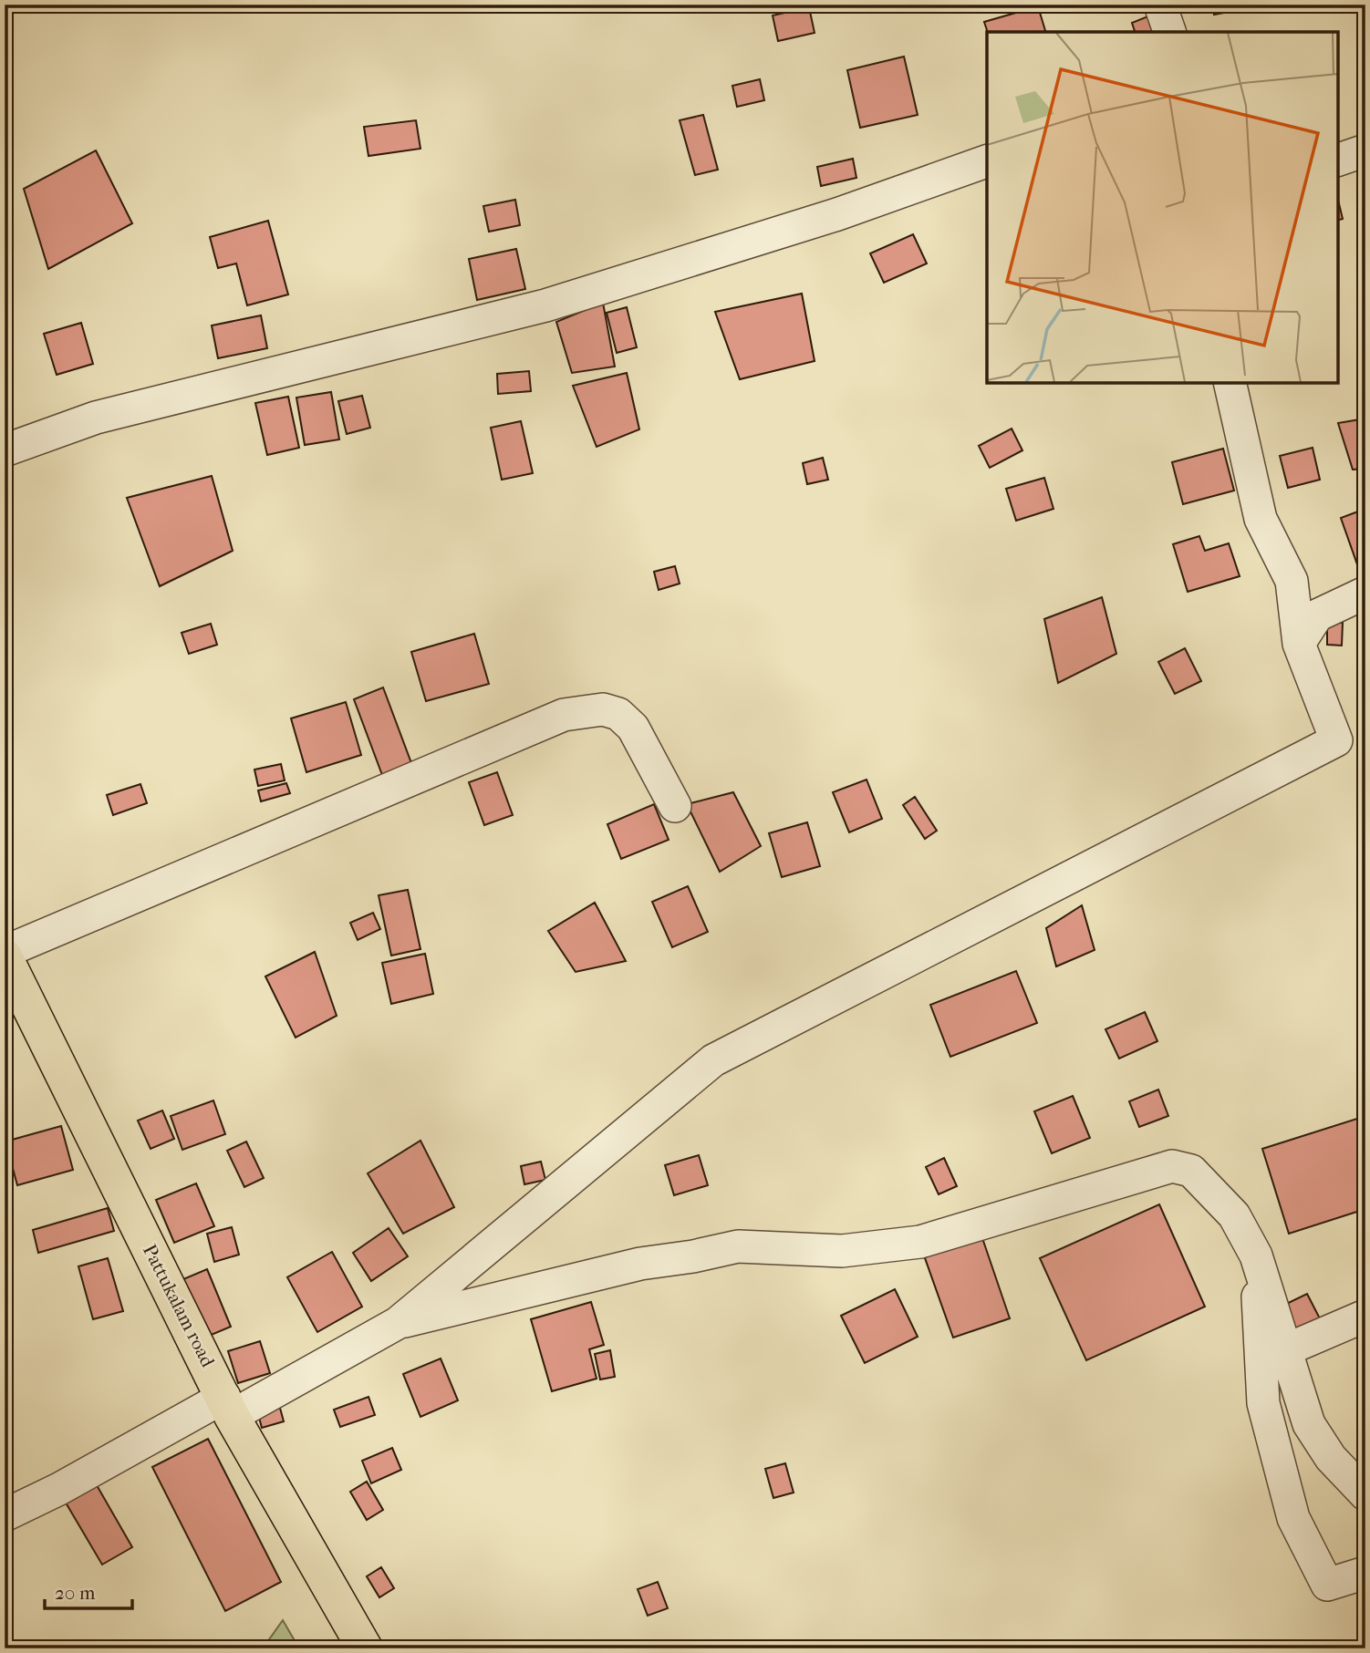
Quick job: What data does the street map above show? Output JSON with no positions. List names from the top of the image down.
{
  "streets": {
    "main road": ["Pattukalam road"]
  },
  "scale_bar": "20 m"
}
